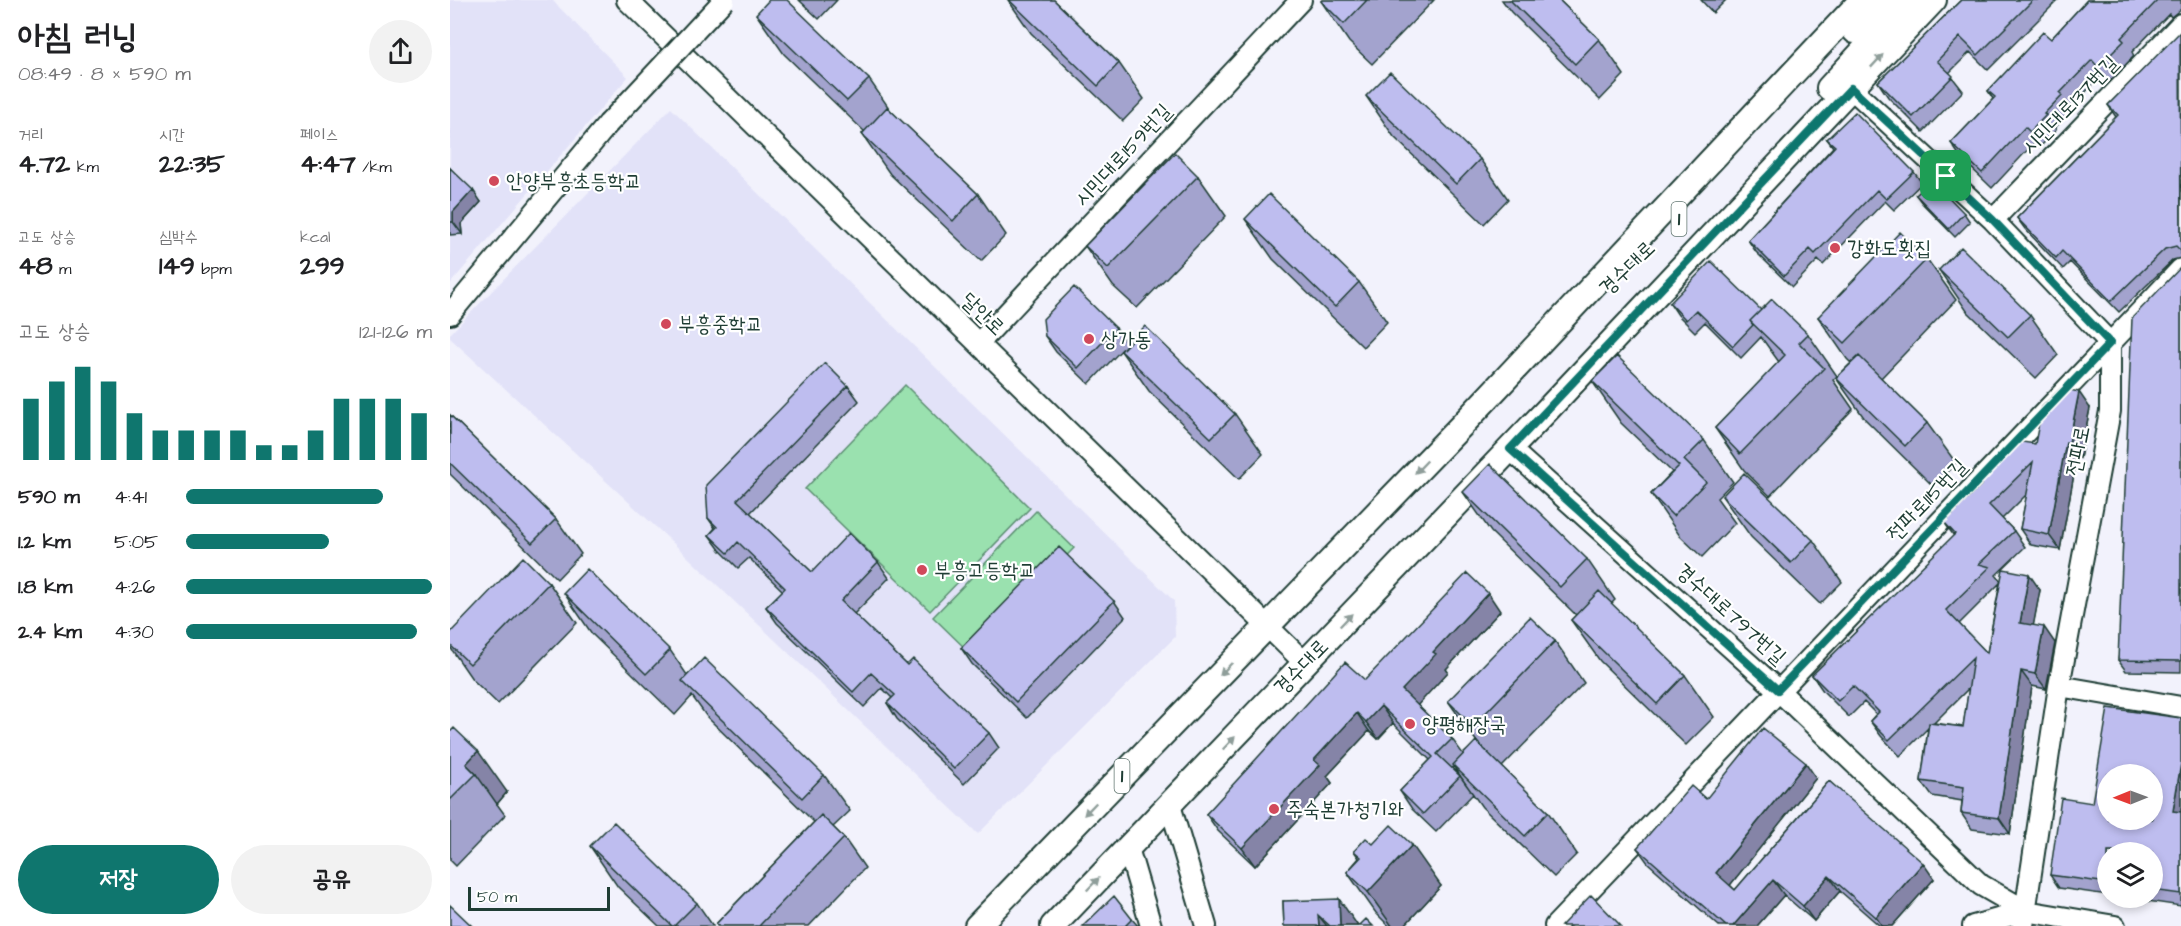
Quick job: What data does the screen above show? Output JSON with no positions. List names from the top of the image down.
{
  "streets": {
    "main road": ["1", "경수대로"],
    "street": [
      "시민대로137번길",
      "시민대로159번길",
      "달안로",
      "전파로",
      "전파로115번길",
      "경수대로797번길"
    ]
  },
  "crossings": [
    ["시민대로159번길", "달안로"],
    ["경수대로", "달안로"],
    ["경수대로", "경수대로797번길"],
    ["전파로", "전파로115번길"],
    ["전파로", "경수대로797번길"],
    ["전파로115번길", "경수대로797번길"]
  ],
  "places": [
    "안양부흥초등학교",
    "강화도횟집",
    "부흥중학교",
    "상가동",
    "부흥고등학교",
    "양평해장국",
    "주숙본가청기와"
  ],
  "scale_bar": "50 m",
  "north": "left",
  "page": {
    "heading": ["아침 러닝", "08:49 · 8 × 590 m"],
    "stats": [
      ["거리", "4.72 km"],
      ["시간", "22:35"],
      ["페이스", "4:47 /km"],
      ["고도 상승", "48 m"],
      ["심박수", "149 bpm"],
      ["kcal", "299"]
    ],
    "chart": ["고도 상승", "121–126 m"],
    "list": [
      {
        "name": "590 m",
        "note": "4:41"
      },
      {
        "name": "1.2 km",
        "note": "5:05"
      },
      {
        "name": "1.8 km",
        "note": "4:26"
      },
      {
        "name": "2.4 km",
        "note": "4:30"
      }
    ],
    "buttons": ["저장", "공유"],
    "scale": "50 m"
  }
}
